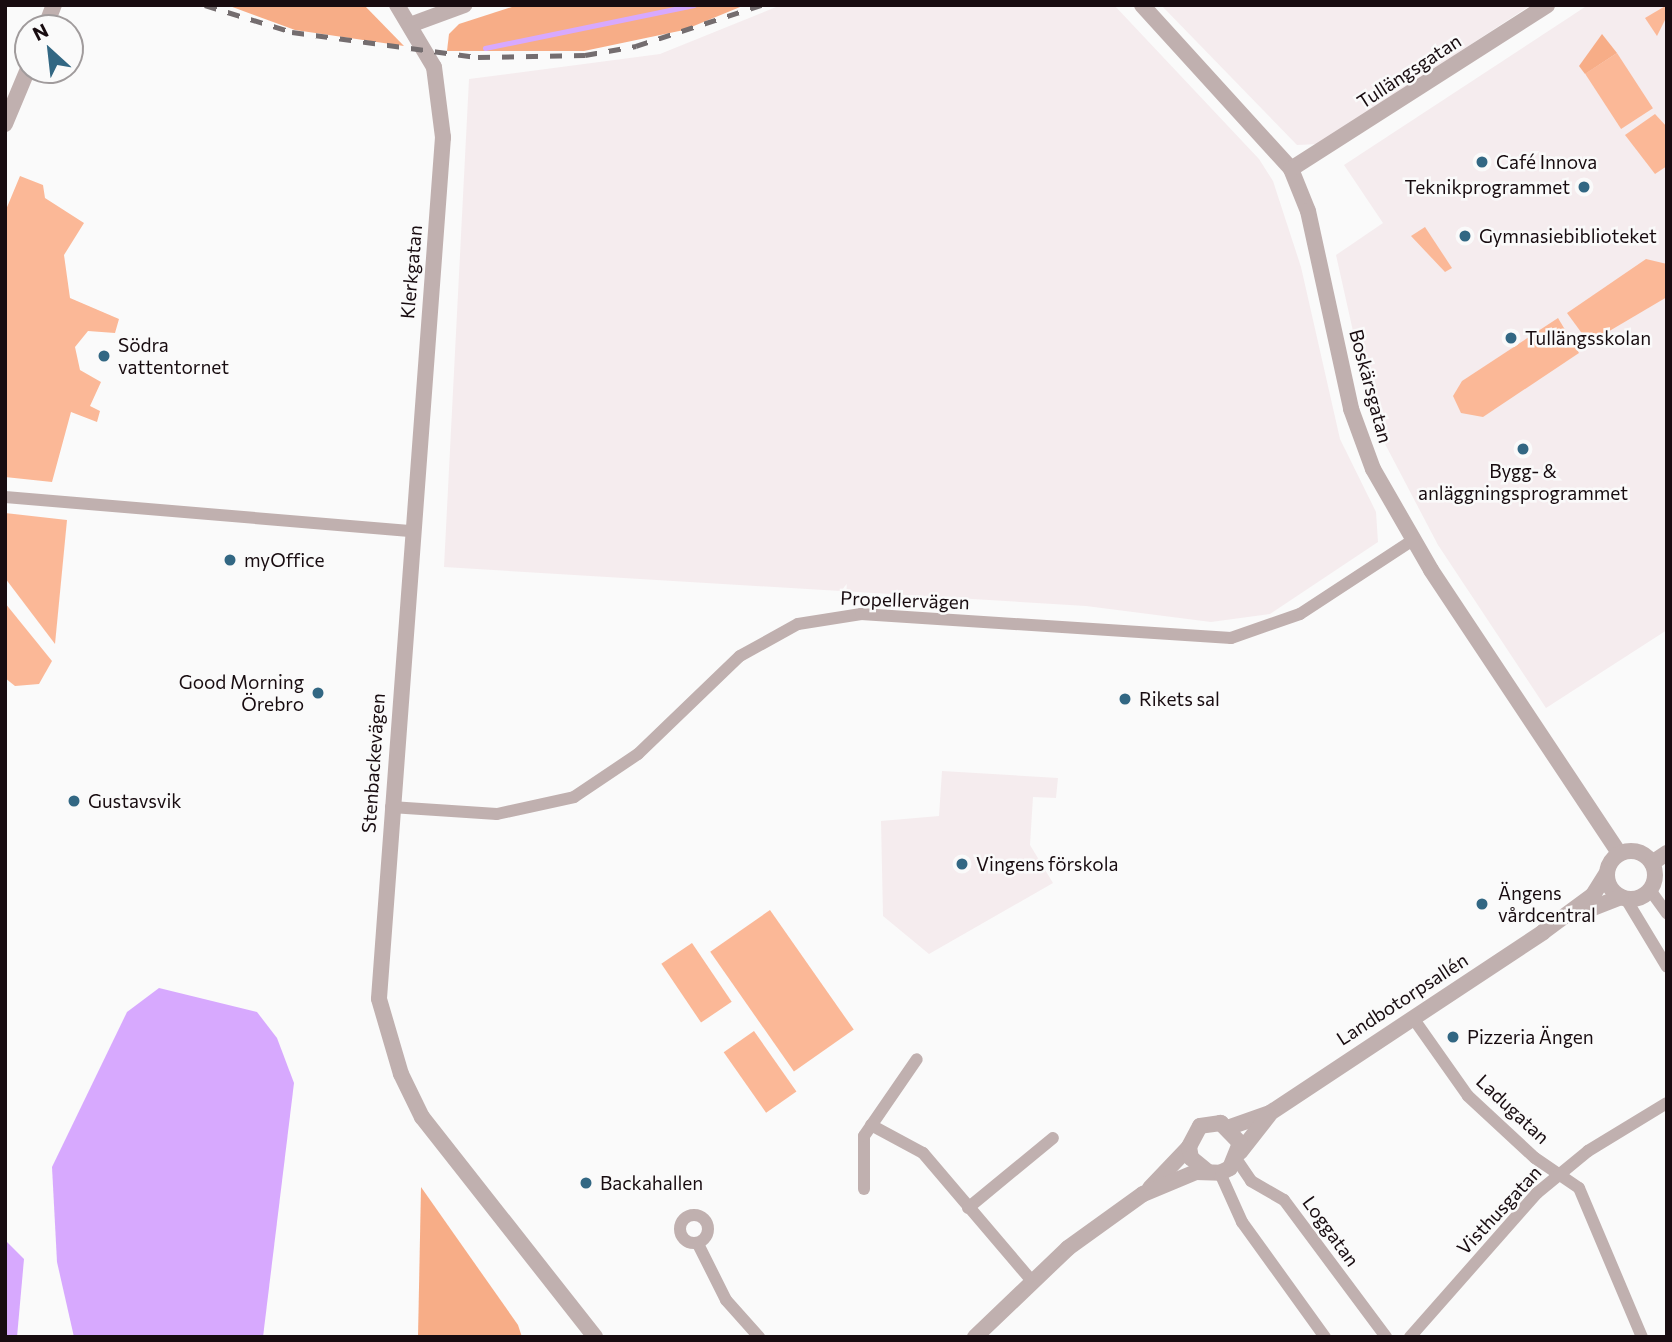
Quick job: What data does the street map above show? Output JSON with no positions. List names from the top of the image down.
{
  "streets": {
    "street": [
      "Tullängsgatan",
      "Klerkgatan",
      "Boskärsgatan",
      "Propellervägen",
      "Stenbackevägen",
      "Landbotorpsallén",
      "Ladugatan",
      "Visthusgatan",
      "Loggatan"
    ]
  },
  "crossings": [
    ["Tullängsgatan", "Boskärsgatan"],
    ["Klerkgatan", "Stenbackevägen"],
    ["Boskärsgatan", "Propellervägen"],
    ["Boskärsgatan", "Landbotorpsallén"],
    ["Propellervägen", "Stenbackevägen"],
    ["Landbotorpsallén", "Ladugatan"],
    ["Landbotorpsallén", "Loggatan"],
    ["Ladugatan", "Visthusgatan"]
  ],
  "places": [
    "Café Innova",
    "Teknikprogrammet",
    "Gymnasiebiblioteket",
    "Tullängsskolan",
    "Södra vattentornet",
    "Bygg- & anläggningsprogrammet",
    "myOffice",
    "Good Morning Örebro",
    "Rikets sal",
    "Gustavsvik",
    "Vingens förskola",
    "Ängens vårdcentral",
    "Pizzeria Ängen",
    "Backahallen"
  ],
  "north": "top left"
}
